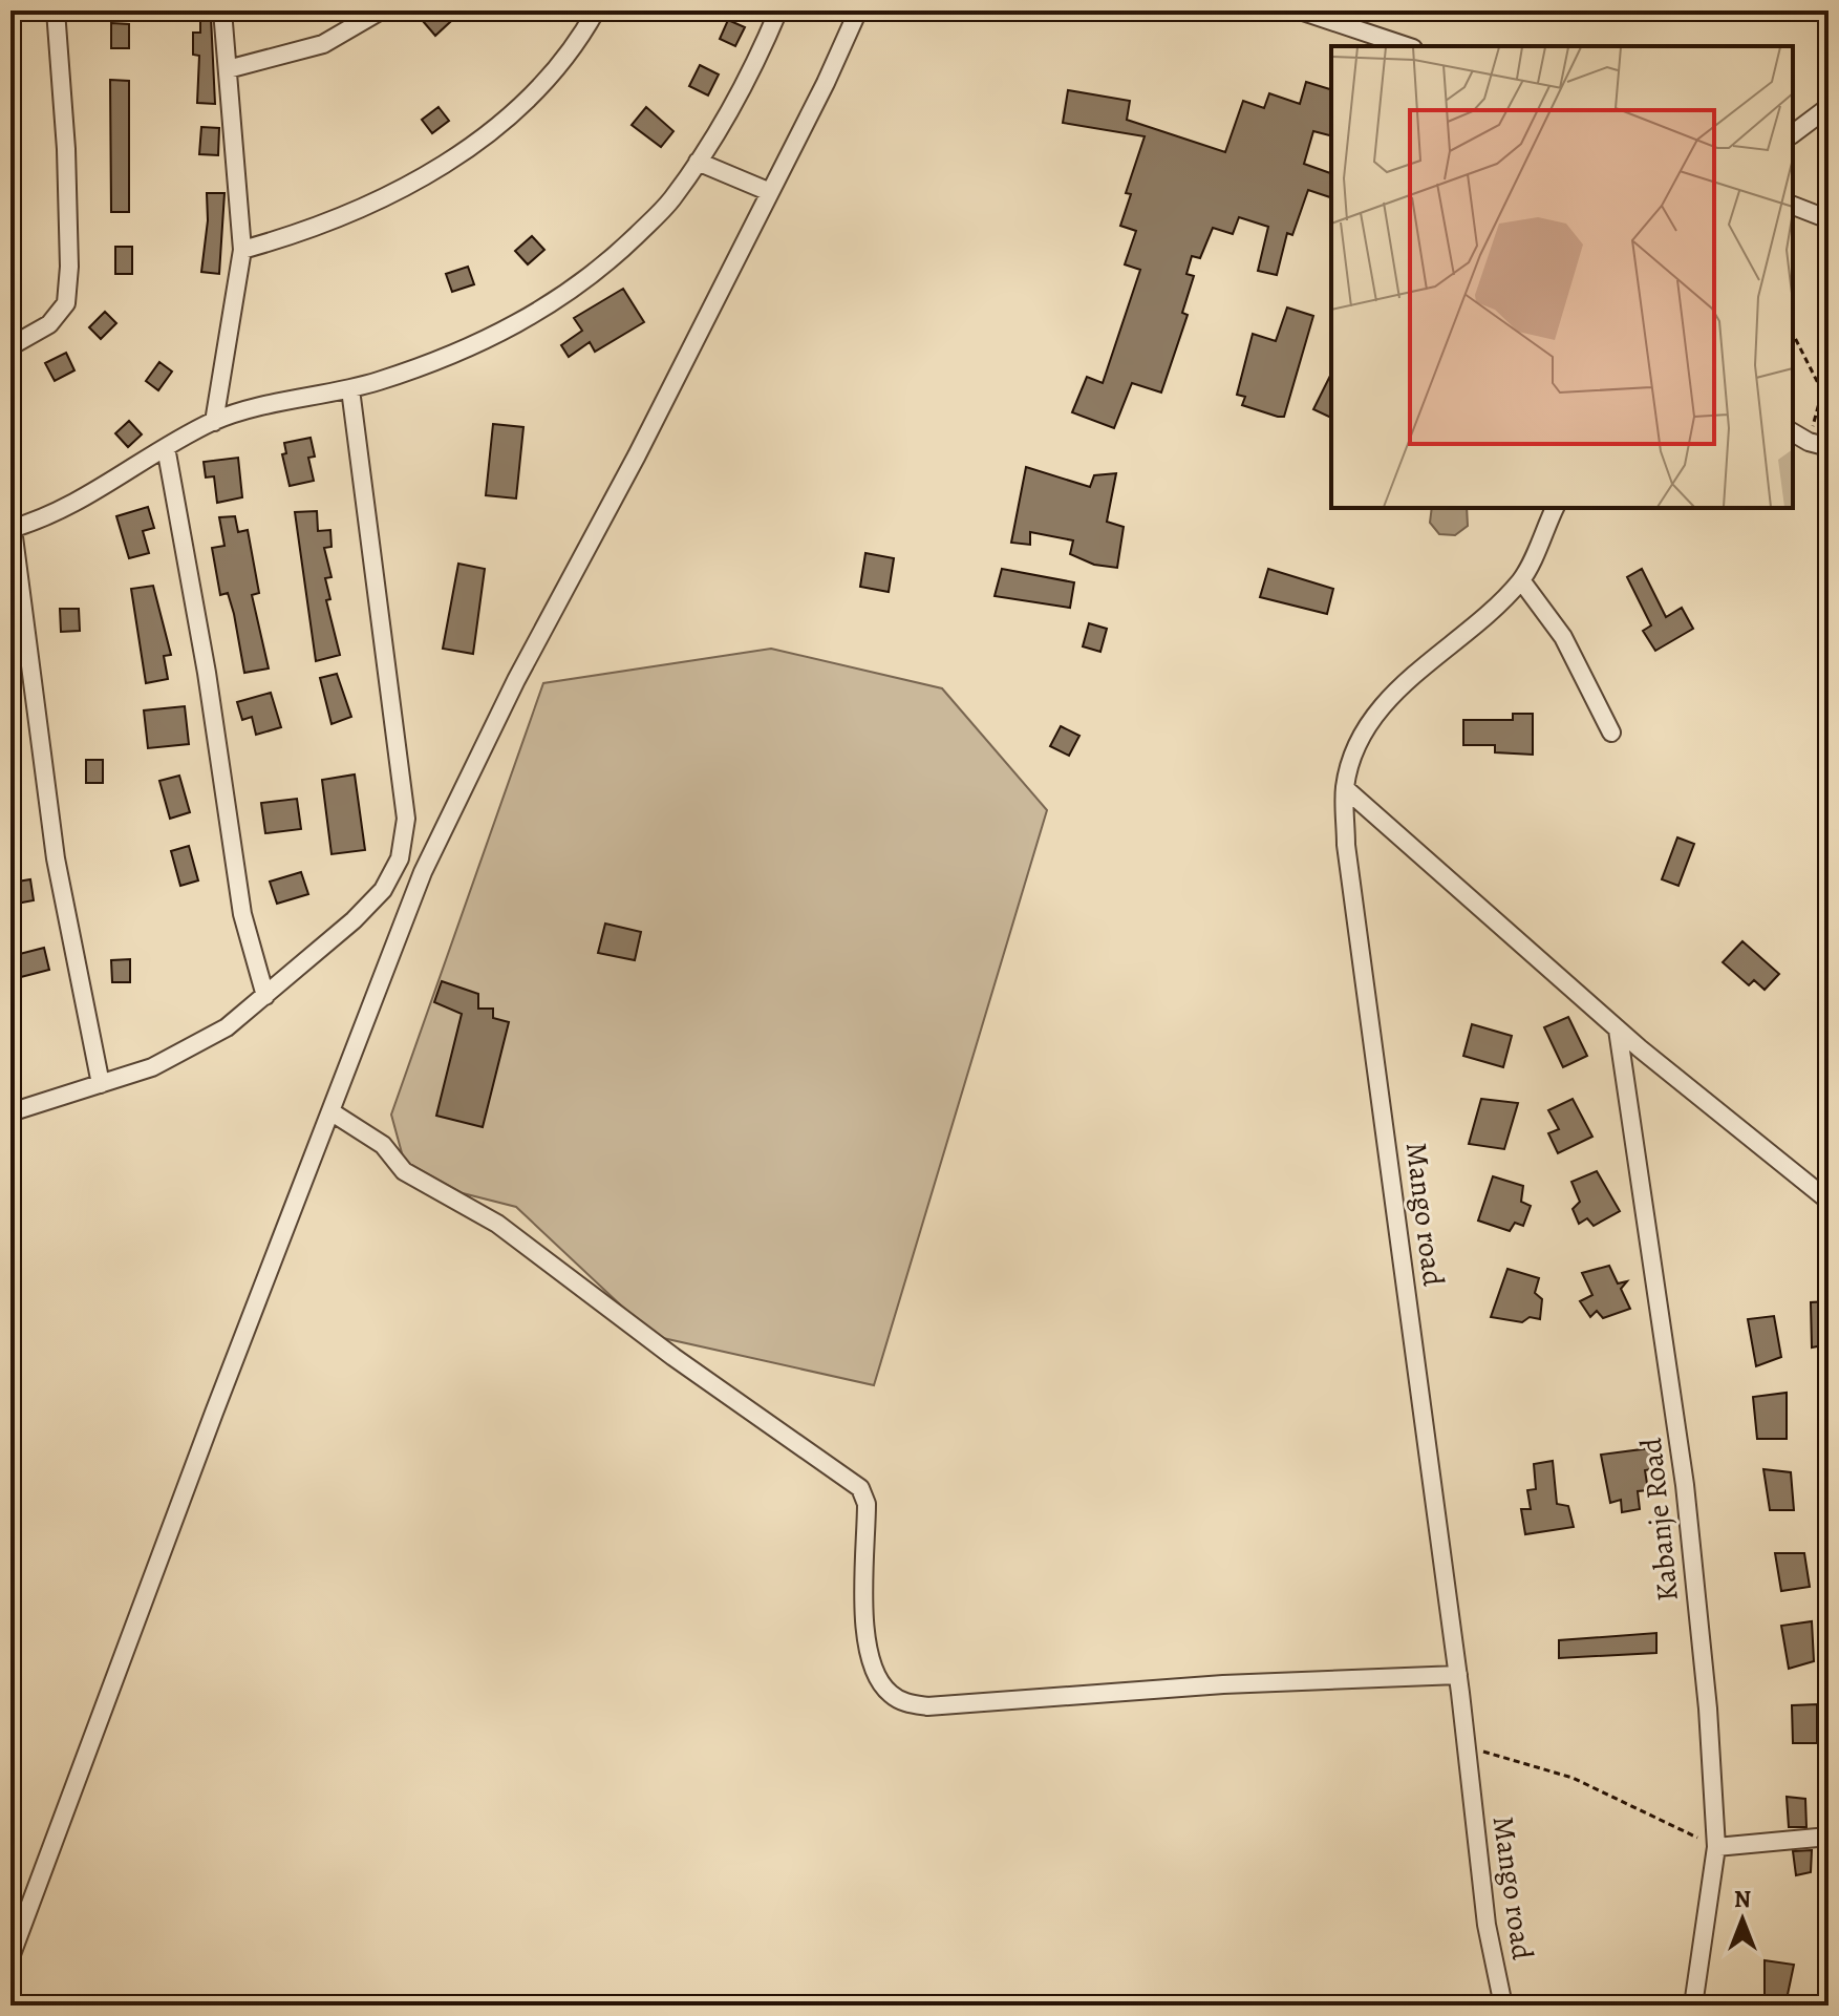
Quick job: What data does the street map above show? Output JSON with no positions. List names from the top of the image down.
{
  "streets": {
    "street": ["Mango road", "Kabanje Road"]
  },
  "north": "top"
}
